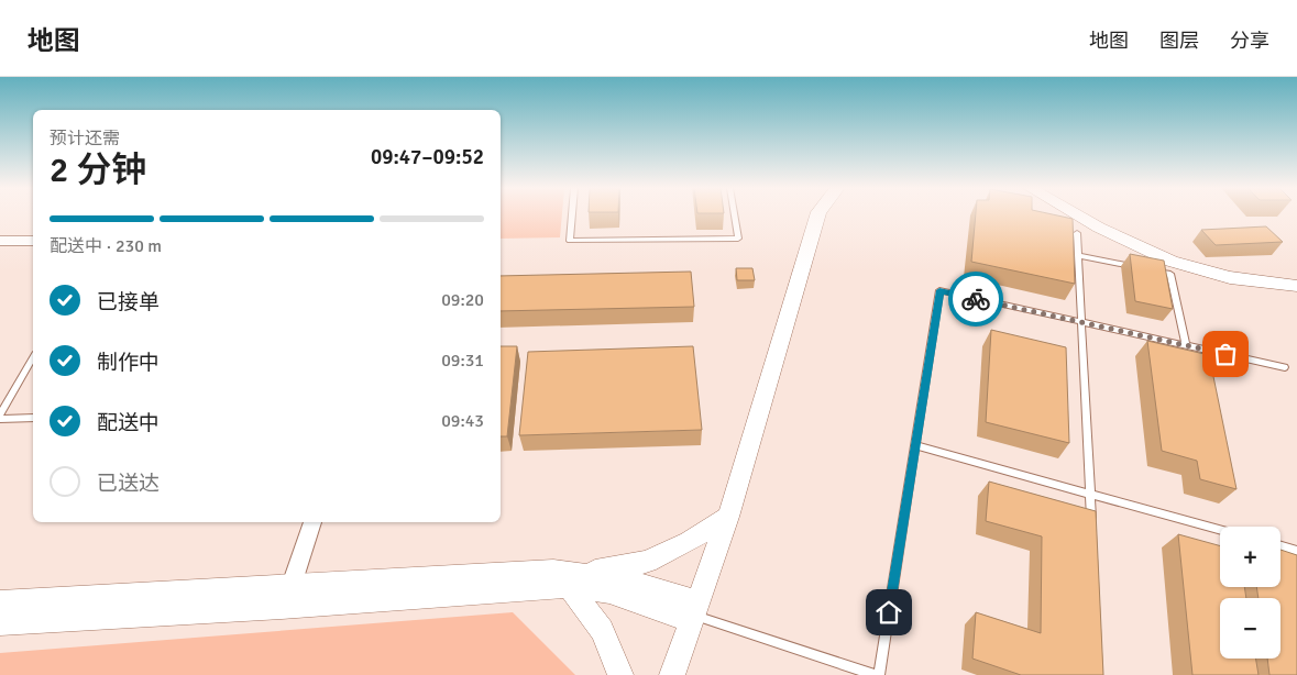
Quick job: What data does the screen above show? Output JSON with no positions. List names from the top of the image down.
{
  "page": {
    "header": "地图",
    "nav": ["地图", "图层", "分享"],
    "heading": ["2 分钟", "预计还需", "09:47–09:52"],
    "bar": "配送中 · 230 m",
    "list": [
      ["已接单", "09:20"],
      ["制作中", "09:31"],
      ["配送中", "09:43"],
      "已送达"
    ],
    "map_buttons": ["+", "−"]
  }
}
